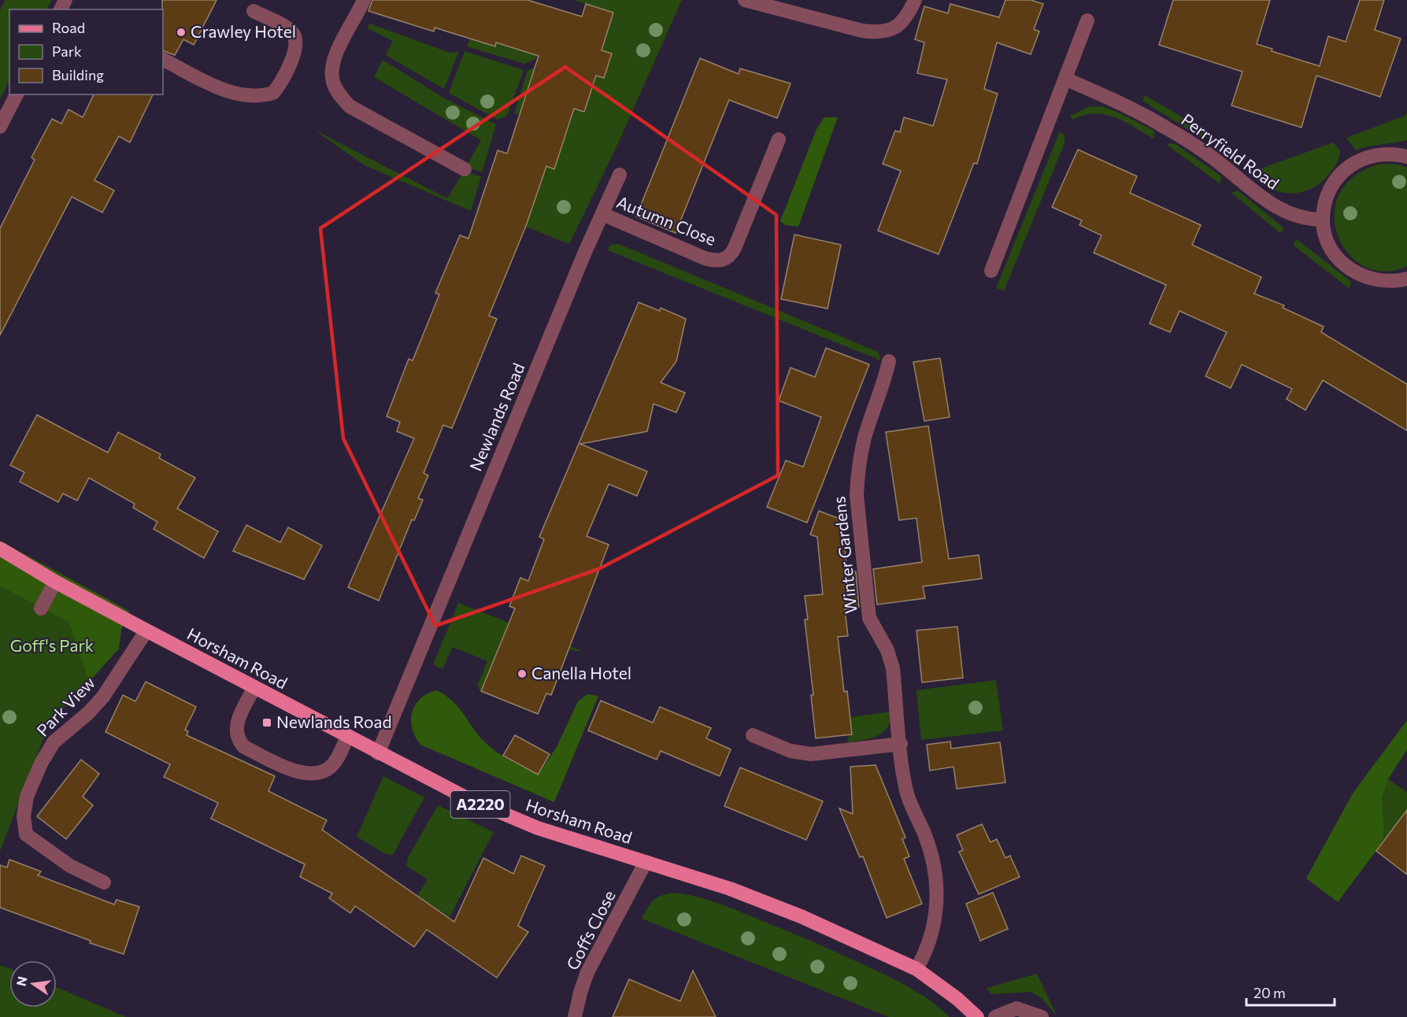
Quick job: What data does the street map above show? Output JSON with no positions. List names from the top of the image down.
{
  "streets": {
    "main road": ["Horsham Road", "A2220"],
    "street": [
      "Perryfield Road",
      "Autumn Close",
      "Newlands Road",
      "Winter Gardens",
      "Park View",
      "Goffs Close"
    ]
  },
  "crossings": [
    ["Autumn Close", "Newlands Road"],
    ["Newlands Road", "Horsham Road"],
    ["Winter Gardens", "Horsham Road"],
    ["Horsham Road", "Park View"],
    ["Horsham Road", "Goffs Close"]
  ],
  "parks": ["Goff's Park"],
  "places": {
    "other": ["Crawley Hotel", "Canella Hotel"],
    "transit": ["Newlands Road"]
  },
  "legend": ["Road", "Park", "Building"],
  "scale_bar": "20 m",
  "north": "left"
}
